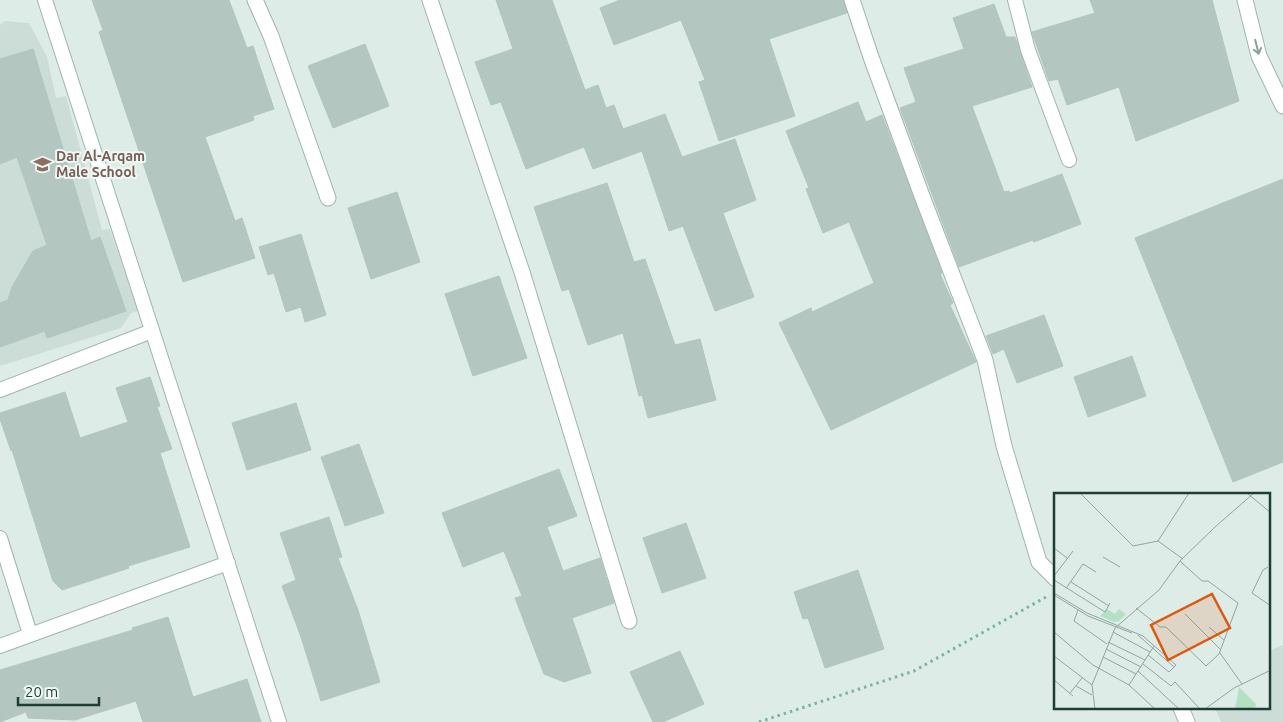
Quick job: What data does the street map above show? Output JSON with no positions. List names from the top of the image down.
{
  "places": {
    "school or university": ["Dar Al-Arqam Male School"]
  },
  "scale_bar": "20 m"
}
